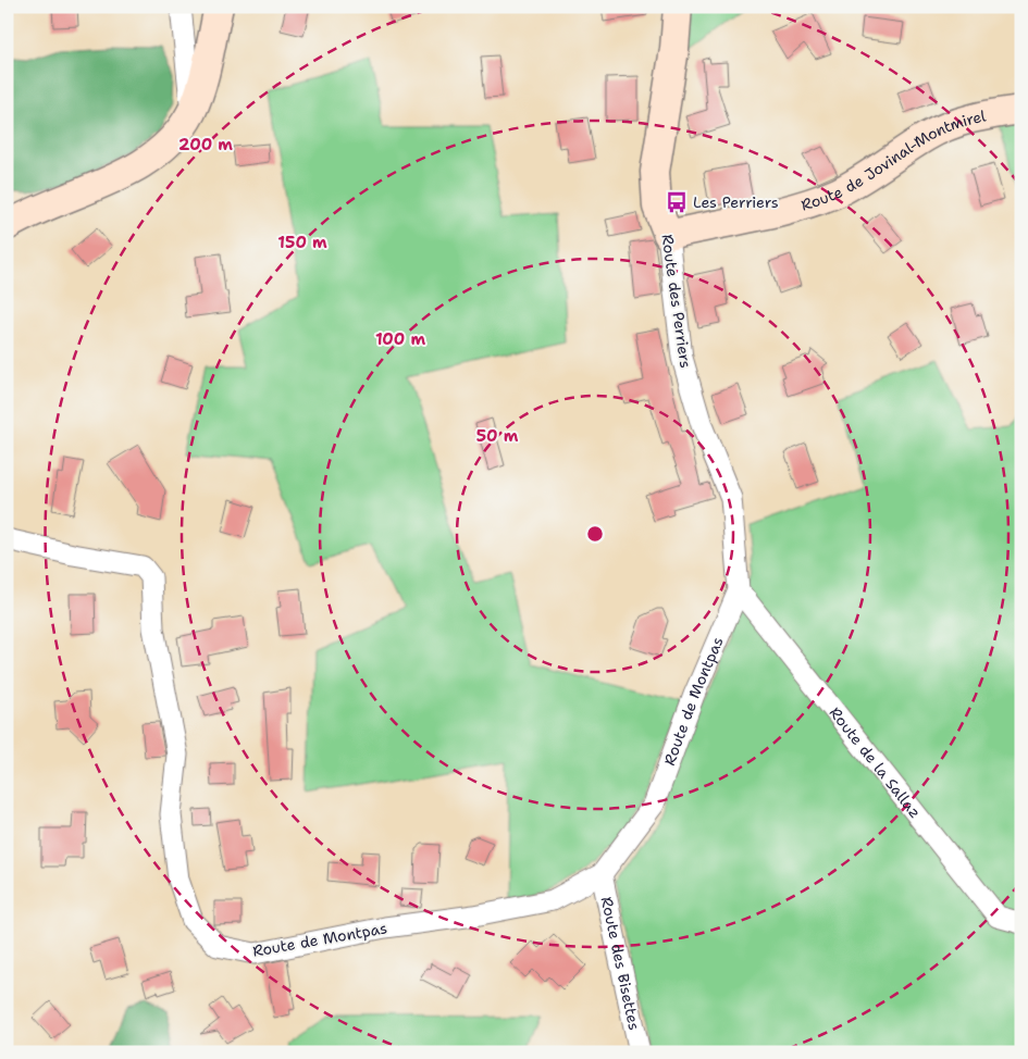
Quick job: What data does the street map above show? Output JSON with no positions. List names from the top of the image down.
{
  "streets": {
    "street": [
      "Route de Jovinal-Montmirel",
      "Route des Perriers",
      "Route de Montpas",
      "Route de la Sallaz",
      "Route des Bisettes"
    ]
  },
  "crossings": [
    ["Route de Jovinal-Montmirel", "Route des Perriers"],
    ["Route des Perriers", "Route de Montpas"],
    ["Route des Perriers", "Route de la Sallaz"],
    ["Route de Montpas", "Route de la Sallaz"],
    ["Route de Montpas", "Route des Bisettes"]
  ],
  "places": {
    "bus stop": ["Les Perriers"]
  },
  "rings": [
    "200 m",
    "150 m",
    "100 m",
    "50 m"
  ]
}
